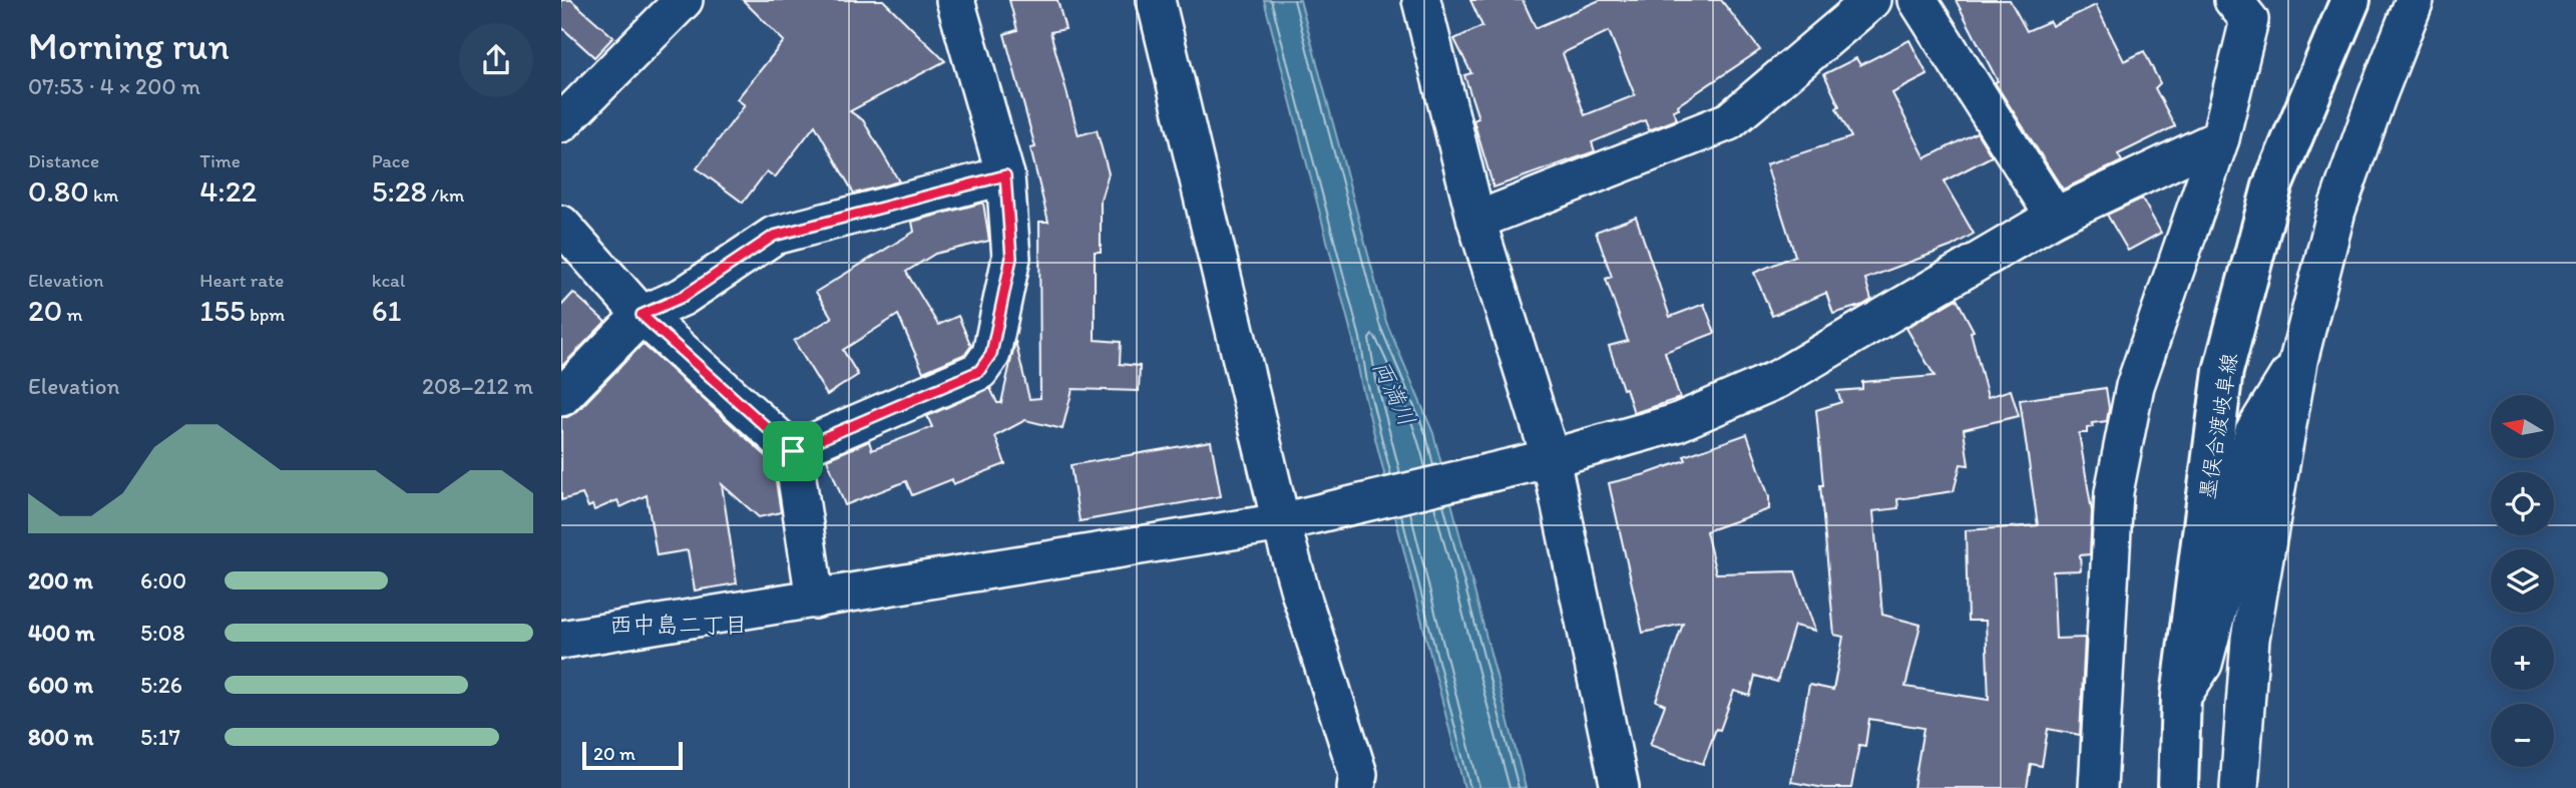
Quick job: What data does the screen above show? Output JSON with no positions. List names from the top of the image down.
{
  "streets": {
    "main road": ["墨俣合渡岐阜線"]
  },
  "districts": ["西中島二丁目"],
  "water": ["両満川"],
  "scale_bar": "20 m",
  "north": "left",
  "page": {
    "heading": ["Morning run", "07:53 · 4 × 200 m"],
    "stats": [
      ["Distance", "0.80 km"],
      ["Time", "4:22"],
      ["Pace", "5:28 /km"],
      ["Elevation", "20 m"],
      ["Heart rate", "155 bpm"],
      ["kcal", "61"]
    ],
    "chart": ["Elevation", "208–212 m"],
    "map_buttons": ["+", "−"],
    "list": [
      {
        "name": "200 m",
        "note": "6:00"
      },
      {
        "name": "400 m",
        "note": "5:08"
      },
      {
        "name": "600 m",
        "note": "5:26"
      },
      {
        "name": "800 m",
        "note": "5:17"
      }
    ],
    "scale": "20 m"
  }
}
